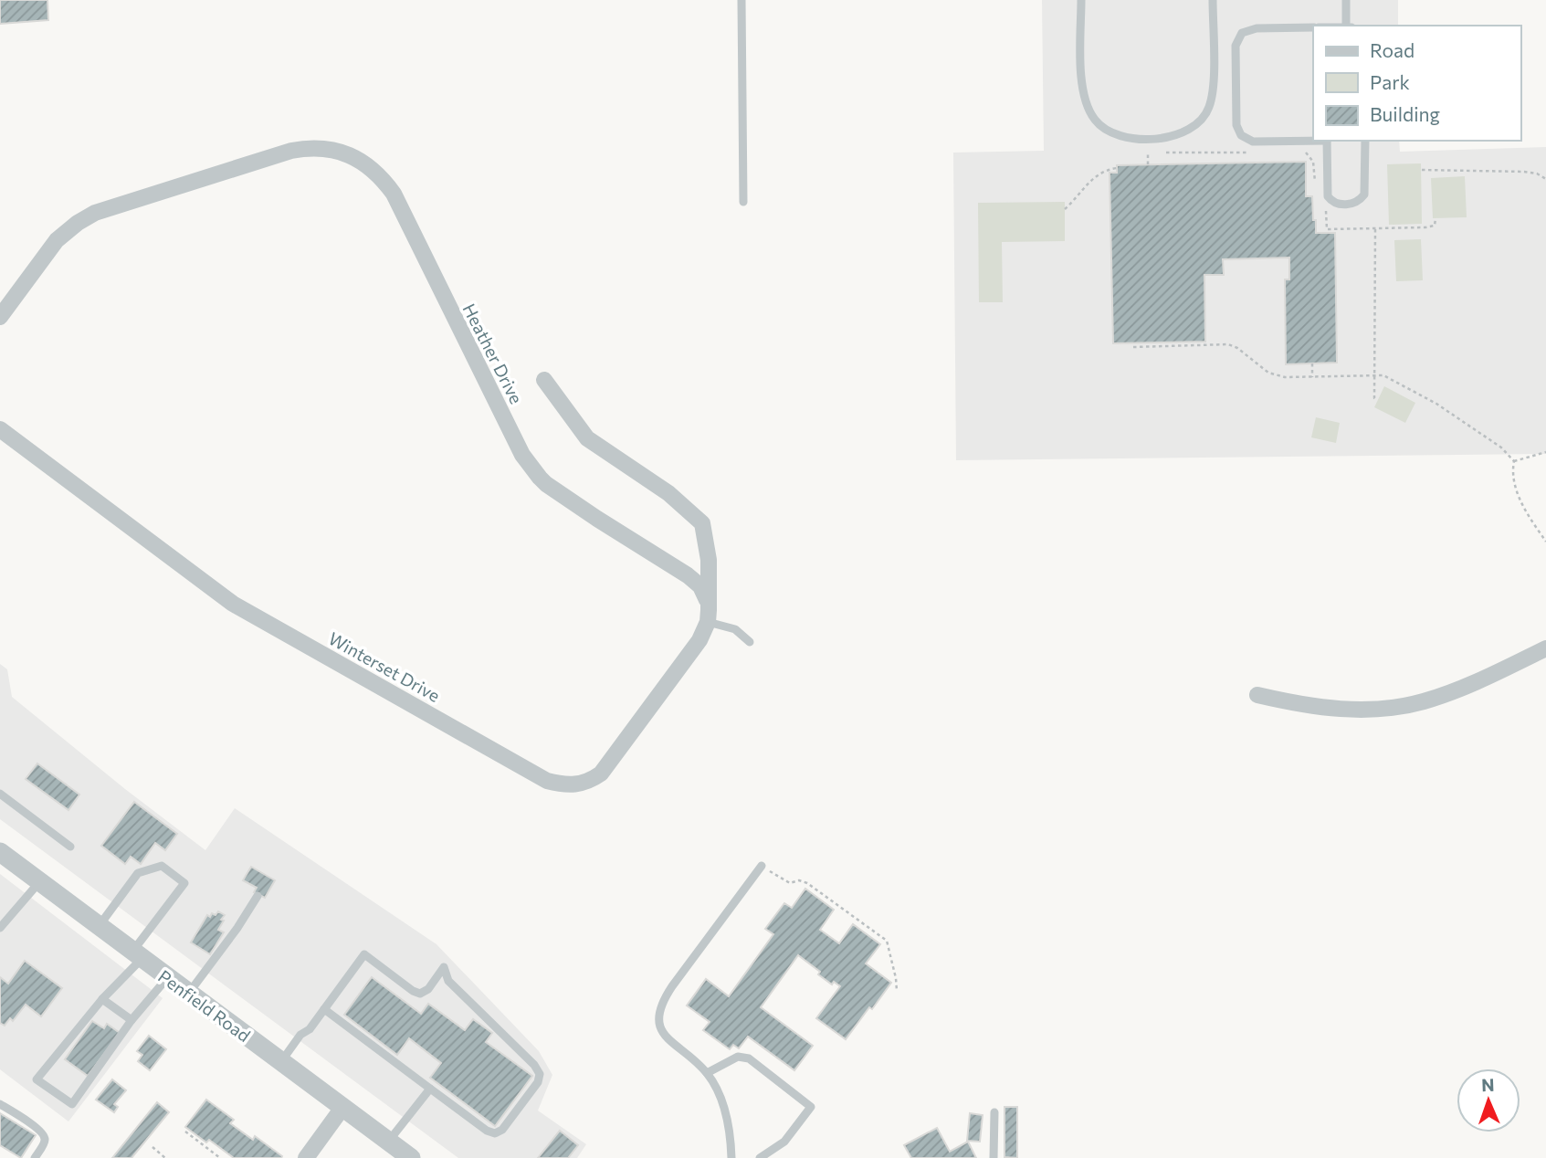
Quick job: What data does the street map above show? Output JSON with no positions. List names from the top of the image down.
{
  "streets": {
    "street": ["Heather Drive", "Winterset Drive", "Penfield Road"]
  },
  "crossings": [
    ["Heather Drive", "Winterset Drive"]
  ],
  "legend": ["Road", "Park", "Building"],
  "north": "top"
}
